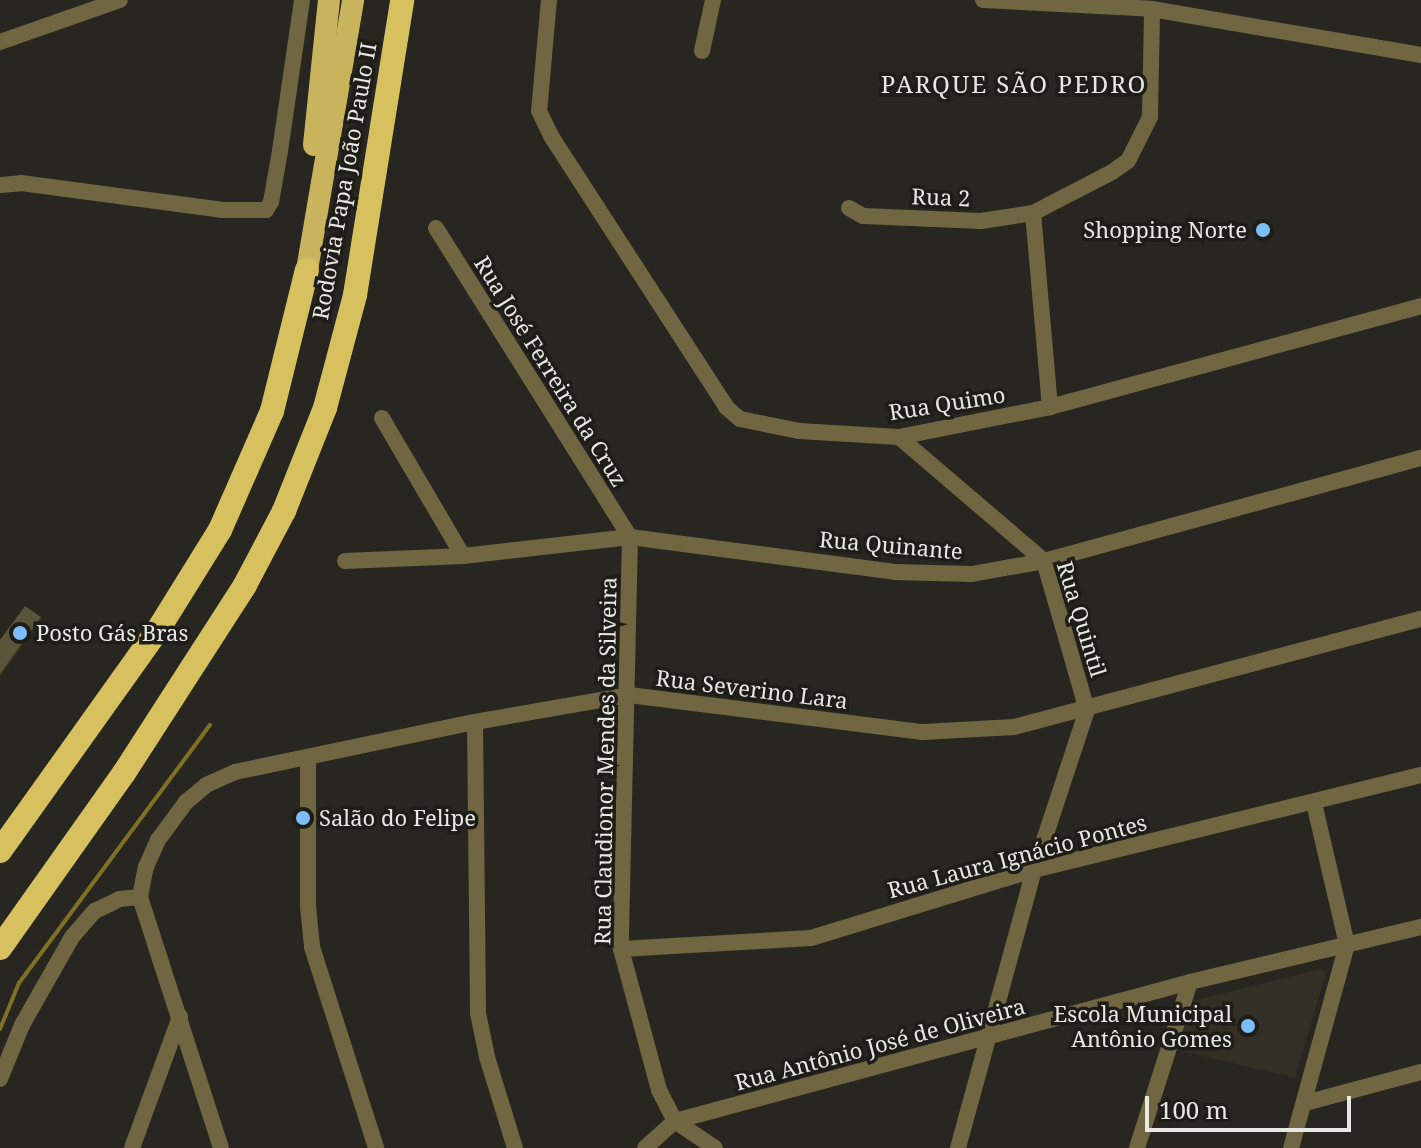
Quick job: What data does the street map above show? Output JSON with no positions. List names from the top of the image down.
{
  "streets": {
    "highway": ["Rodovia Papa João Paulo II"],
    "street": [
      "Rua 2",
      "Rua José Ferreira da Cruz",
      "Rua Quimo",
      "Rua Quinante",
      "Rua Quintil",
      "Rua Severino Lara",
      "Rua Claudionor Mendes da Silveira",
      "Rua Laura Ignácio Pontes",
      "Rua Antônio José de Oliveira"
    ]
  },
  "crossings": [
    ["Rua José Ferreira da Cruz", "Rua Quinante"],
    ["Rua José Ferreira da Cruz", "Rua Claudionor Mendes da Silveira"],
    ["Rua Quimo", "Rua Quintil"],
    ["Rua Quinante", "Rua Quintil"],
    ["Rua Quinante", "Rua Claudionor Mendes da Silveira"],
    ["Rua Quintil", "Rua Severino Lara"],
    ["Rua Quintil", "Rua Laura Ignácio Pontes"],
    ["Rua Quintil", "Rua Antônio José de Oliveira"],
    ["Rua Severino Lara", "Rua Claudionor Mendes da Silveira"],
    ["Rua Claudionor Mendes da Silveira", "Rua Laura Ignácio Pontes"],
    ["Rua Claudionor Mendes da Silveira", "Rua Antônio José de Oliveira"]
  ],
  "districts": ["PARQUE SÃO PEDRO"],
  "places": [
    "Shopping Norte",
    "Posto Gás Bras",
    "Salão do Felipe",
    "Escola Municipal Antônio Gomes"
  ],
  "scale_bar": "100 m"
}
